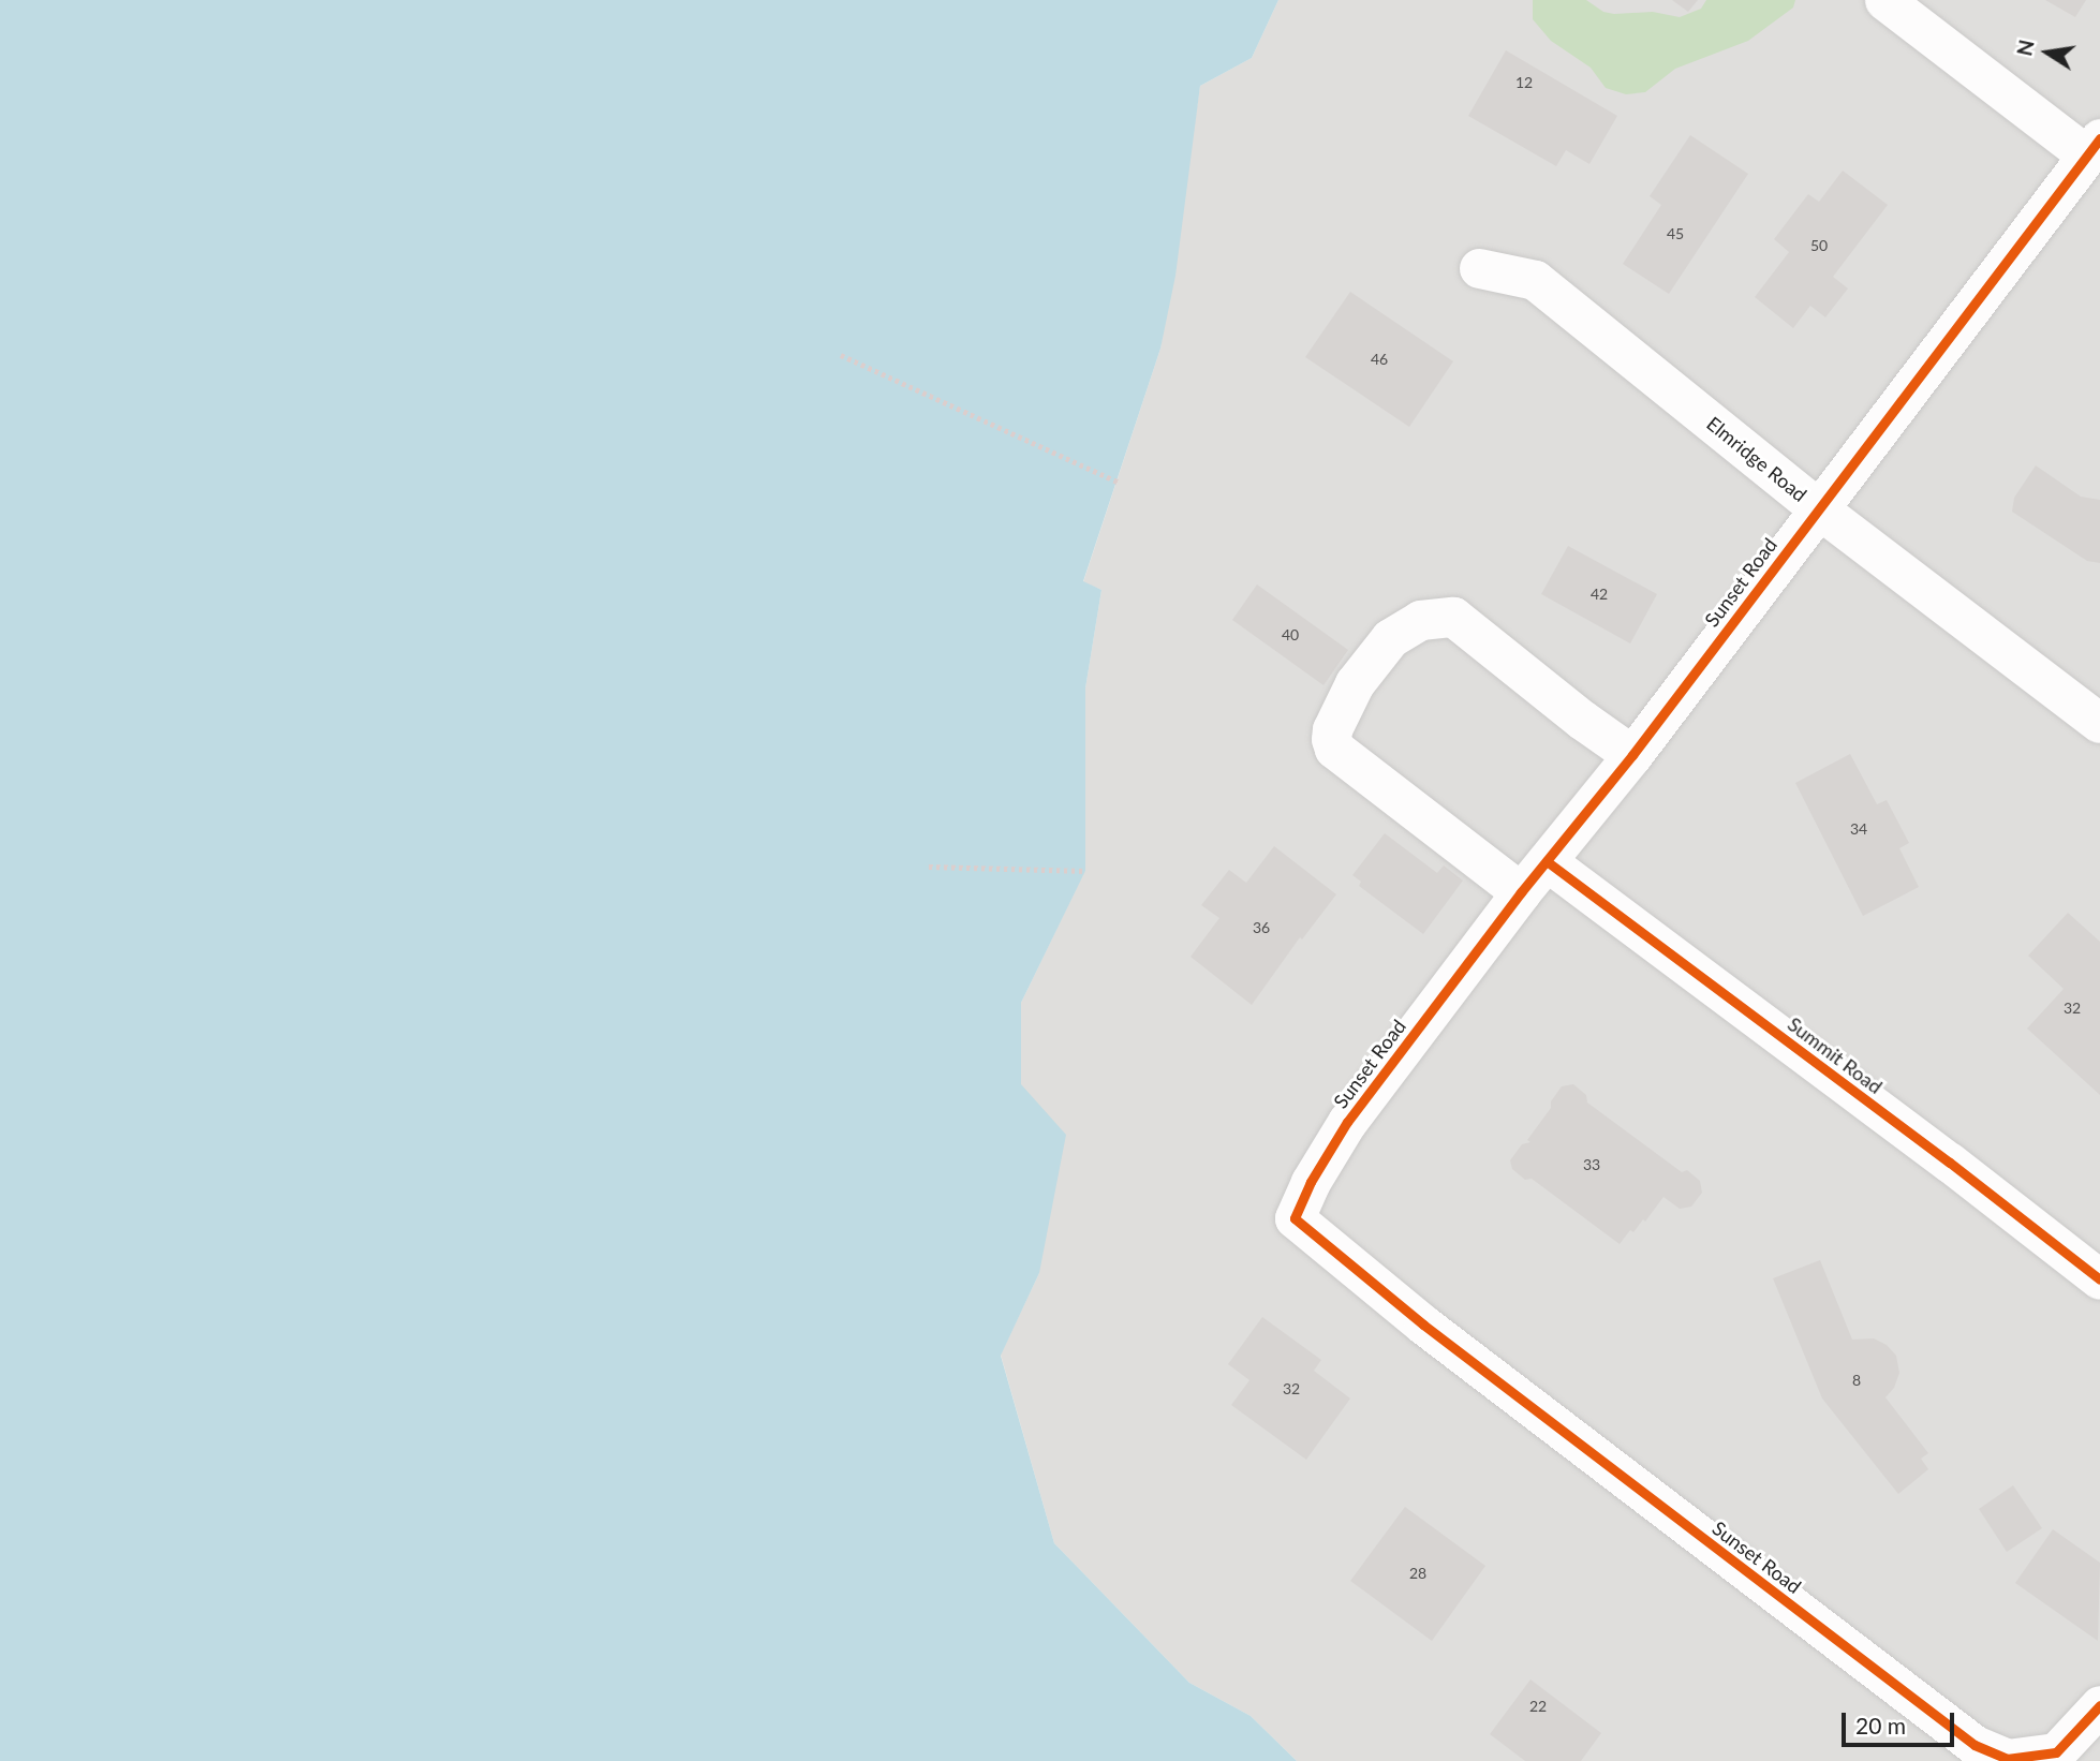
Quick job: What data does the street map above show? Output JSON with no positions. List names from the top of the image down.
{
  "streets": {
    "street": ["Elmridge Road", "Sunset Road", "Summit Road"]
  },
  "crossings": [
    ["Elmridge Road", "Sunset Road"],
    ["Sunset Road", "Summit Road"]
  ],
  "house_numbers": [
    "12",
    "45",
    "50",
    "46",
    "42",
    "40",
    "34",
    "36",
    "32",
    "33",
    "8",
    "32",
    "28",
    "22"
  ],
  "scale_bar": "20 m",
  "north": "left"
}
